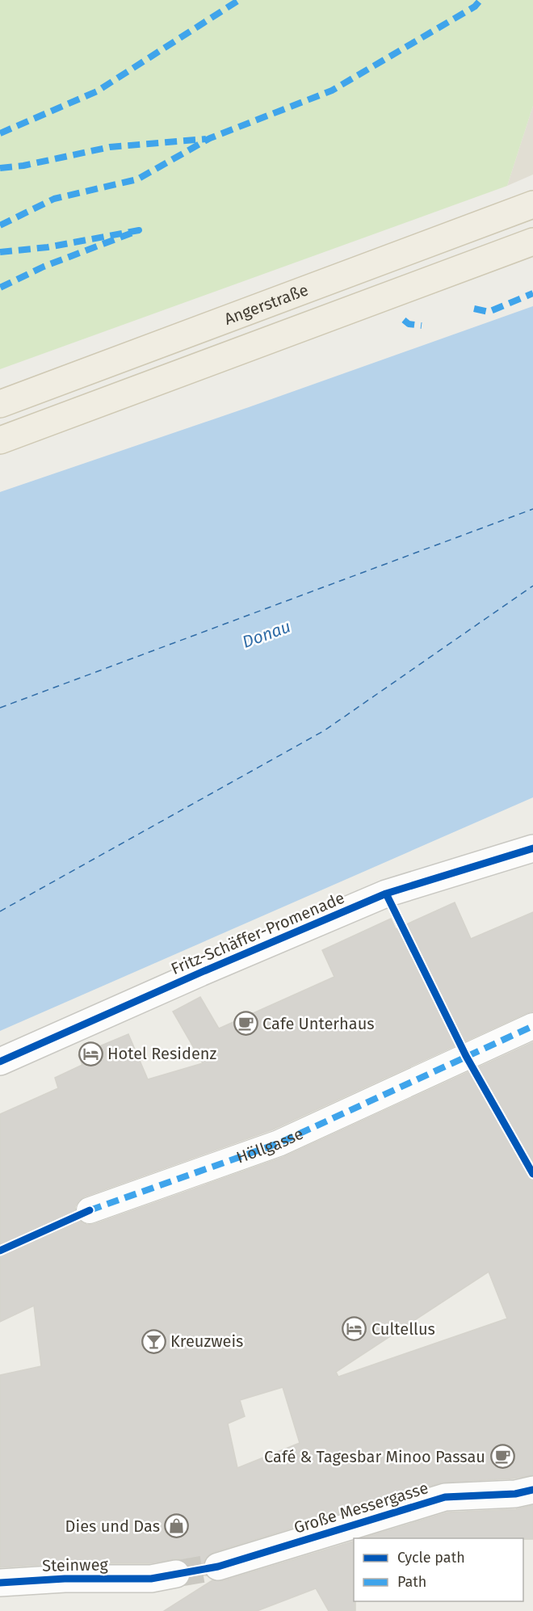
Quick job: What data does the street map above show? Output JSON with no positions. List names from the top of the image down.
{
  "streets": {
    "main road": ["Angerstraße"],
    "street": [
      "Fritz-Schäffer-Promenade",
      "Höllgasse",
      "Große Messergasse",
      "Steinweg"
    ]
  },
  "water": ["Donau"],
  "places": {
    "cafe": ["Cafe Unterhaus", "Café & Tagesbar Minoo Passau"],
    "hotel": ["Hotel Residenz", "Cultellus"],
    "bar": ["Kreuzweis"],
    "shop": ["Dies und Das"]
  },
  "legend": ["Cycle path", "Path"]
}
